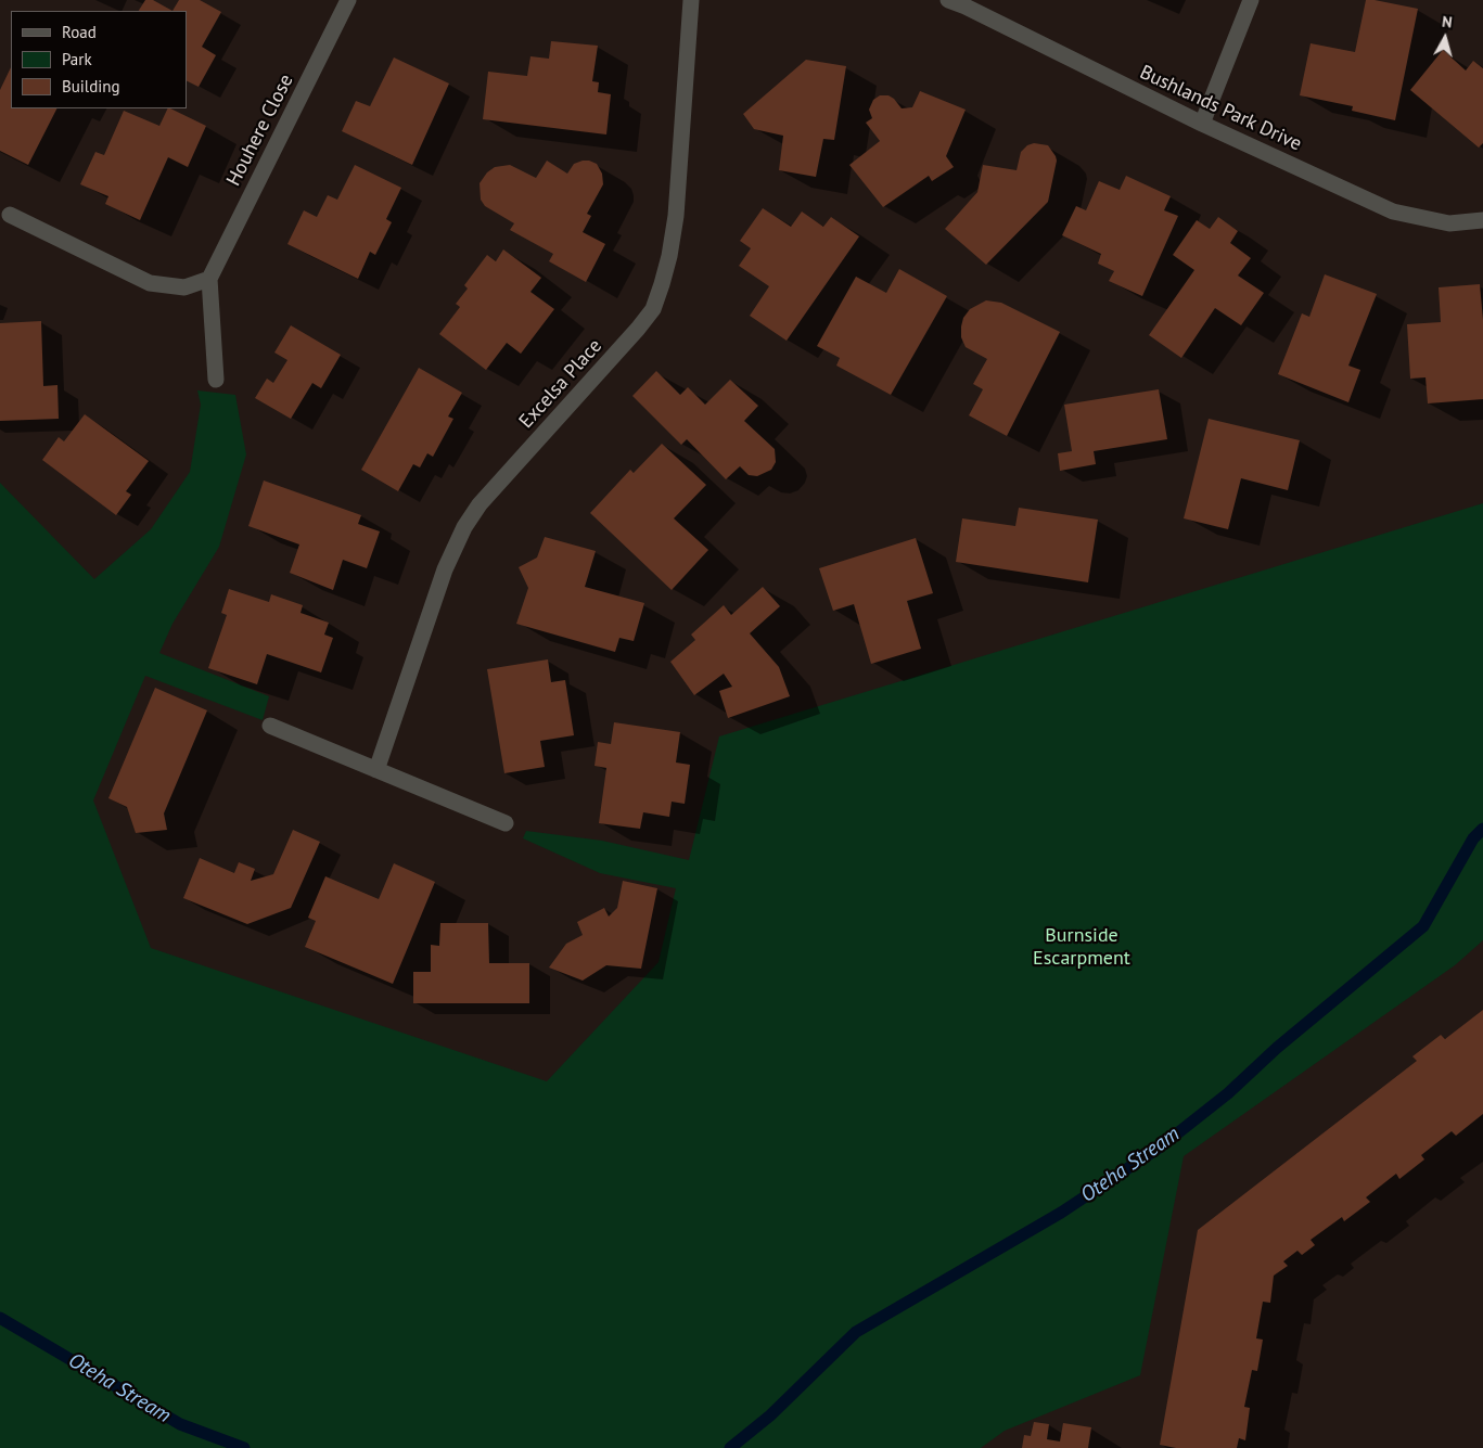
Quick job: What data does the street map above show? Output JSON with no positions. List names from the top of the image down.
{
  "streets": {
    "street": ["Bushlands Park Drive", "Houhere Close", "Excelsa Place"]
  },
  "water": ["Oteha Stream"],
  "parks": ["Burnside Escarpment"],
  "legend": ["Road", "Park", "Building"],
  "north": "top"
}
